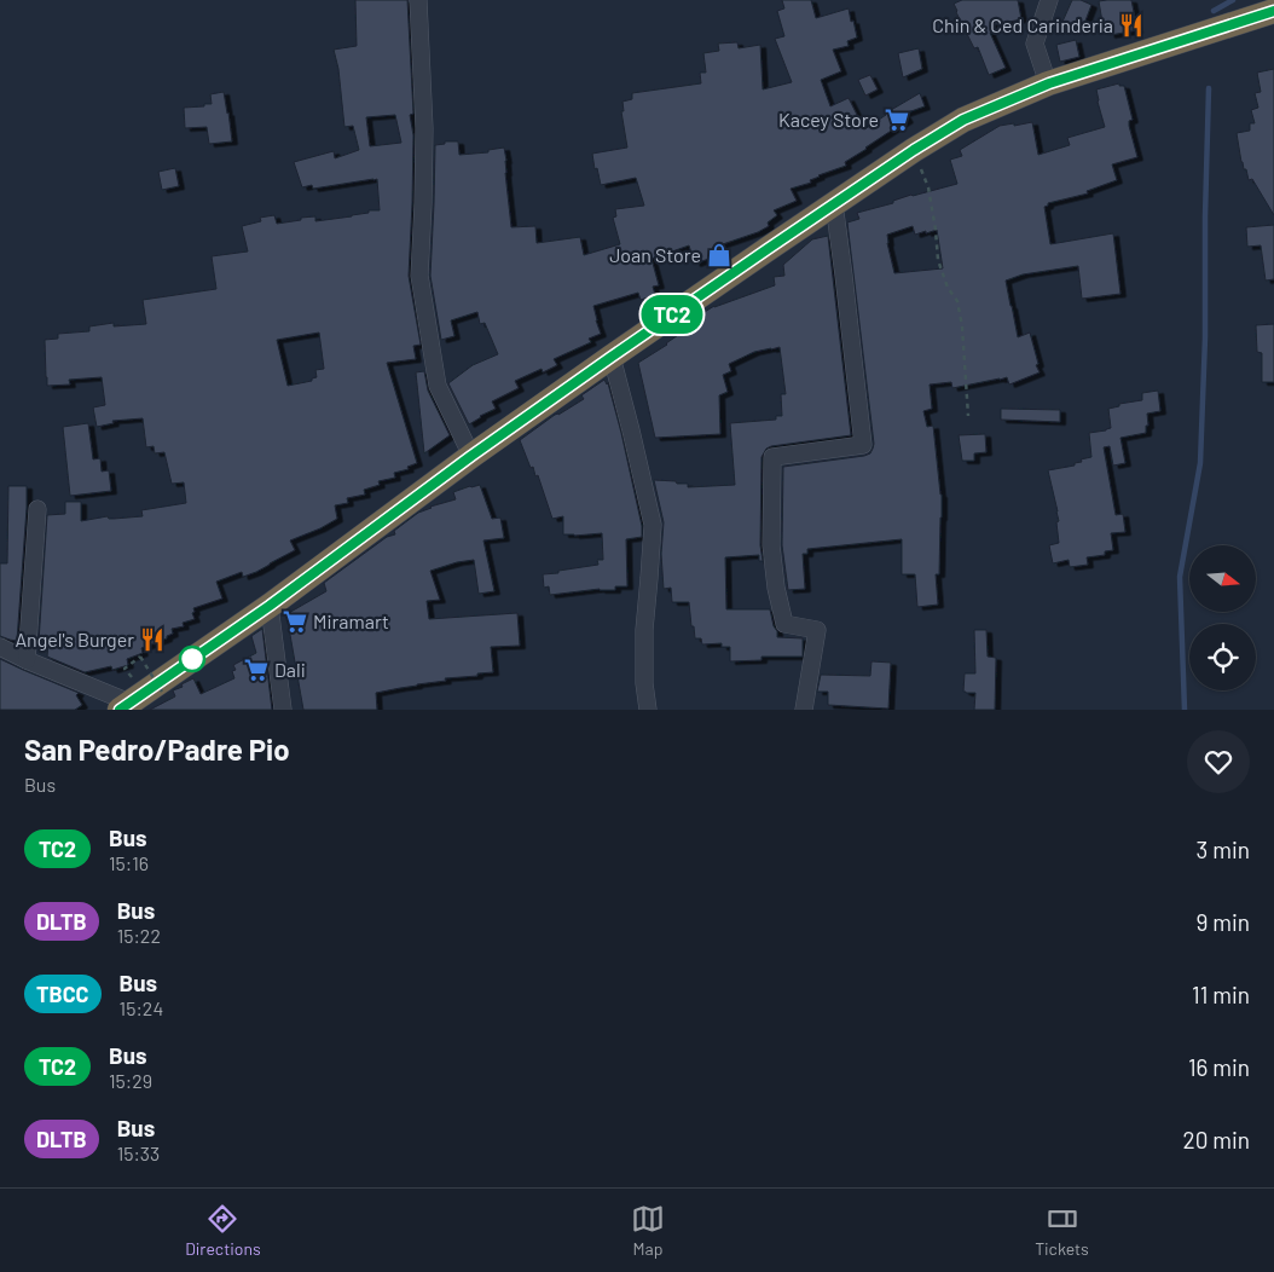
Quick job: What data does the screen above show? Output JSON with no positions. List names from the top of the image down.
{
  "places": {
    "restaurant": ["Chin & Ced Carinderia", "Angel's Burger"],
    "supermarket": ["Kacey Store", "Miramart", "Dali"],
    "shop": ["Joan Store"]
  },
  "lines": ["bus line TC2"],
  "north": "right",
  "page": {
    "on_map": "TC2",
    "heading": ["San Pedro/Padre Pio", "Bus"],
    "list": [
      {
        "mark": "TC2",
        "name": "Bus",
        "note": "15:16",
        "value": "3 min"
      },
      {
        "mark": "DLTB",
        "name": "Bus",
        "note": "15:22",
        "value": "9 min"
      },
      {
        "mark": "TBCC",
        "name": "Bus",
        "note": "15:24",
        "value": "11 min"
      },
      {
        "mark": "TC2",
        "name": "Bus",
        "note": "15:29",
        "value": "16 min"
      },
      {
        "mark": "DLTB",
        "name": "Bus",
        "note": "15:33",
        "value": "20 min"
      }
    ],
    "tabs": ["Directions", "Map", "Tickets"]
  }
}
